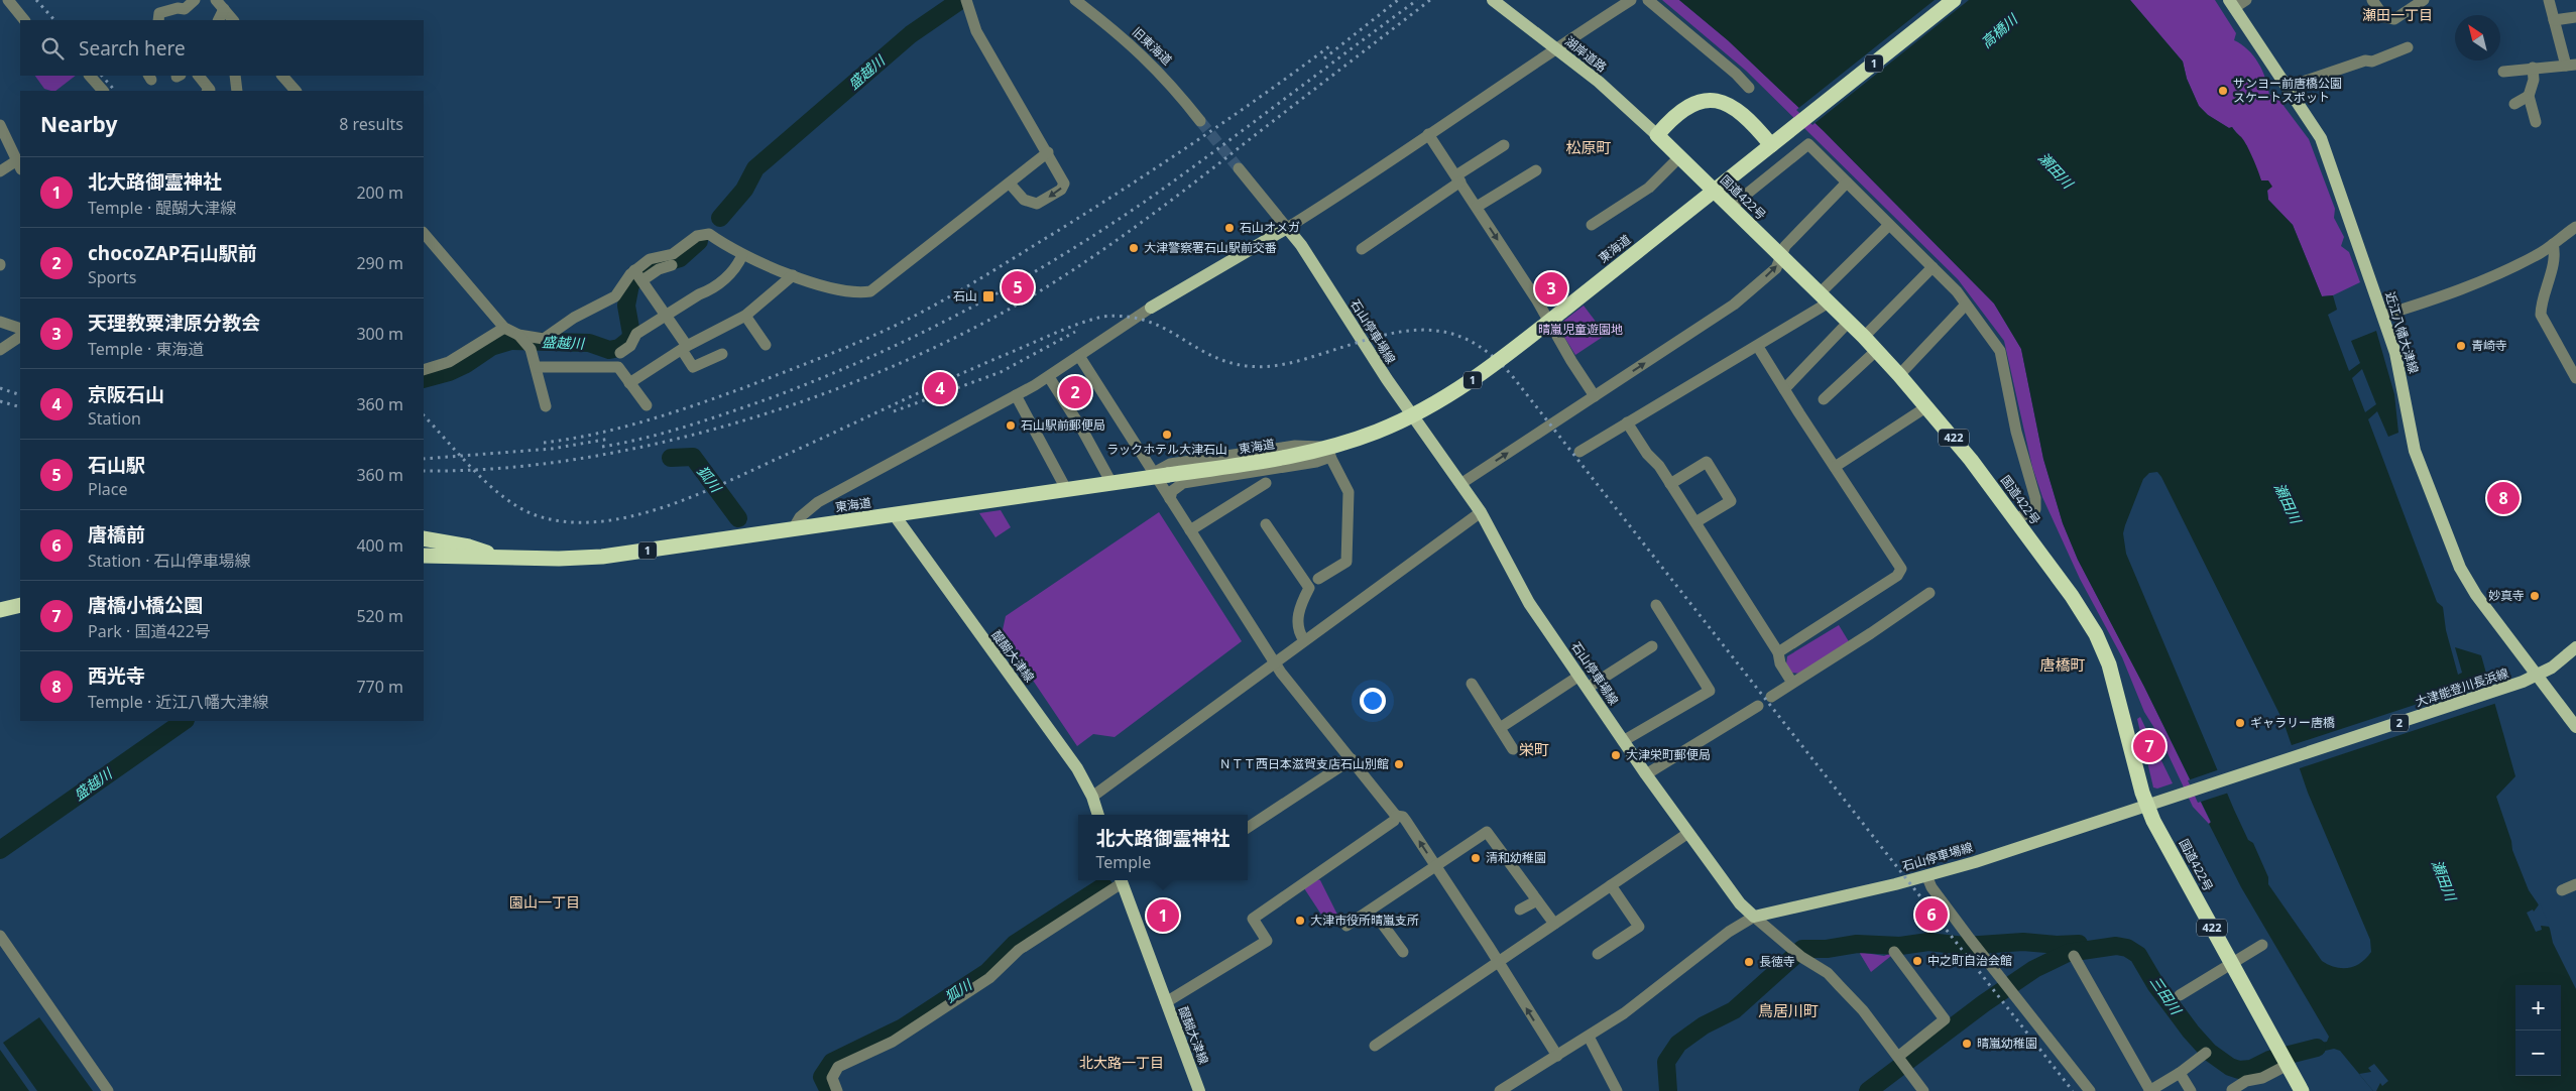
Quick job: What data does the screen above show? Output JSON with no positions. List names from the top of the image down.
{
  "streets": {
    "highway": [
      "1",
      "国道422号",
      "東海道",
      "422"
    ],
    "main road": [
      "湖岸道路",
      "石山停車場線",
      "近江八幡大津線",
      "醍醐大津線",
      "大津能登川長浜線",
      "2"
    ],
    "street": ["旧東海道"]
  },
  "crossings": [
    ["湖岸道路", "国道422号"],
    ["国道422号", "石山停車場線"],
    ["国道422号", "大津能登川長浜線"],
    ["東海道", "醍醐大津線"],
    ["石山停車場線", "大津能登川長浜線"],
    ["近江八幡大津線", "大津能登川長浜線"]
  ],
  "districts": [
    "瀬田一丁目",
    "松原町",
    "唐橋町",
    "栄町",
    "園山一丁目",
    "鳥居川町",
    "北大路一丁目"
  ],
  "water": [
    "高橋川",
    "盛越川",
    "瀬田川",
    "狐川",
    "三田川"
  ],
  "parks": ["晴嵐児童遊園地"],
  "places": {
    "other": [
      "サンヨー前唐橋公園 スケートスポット",
      "石山オメガ",
      "大津警察署石山駅前交番",
      "青崎寺",
      "石山駅前郵便局",
      "ラックホテル大津石山",
      "妙真寺",
      "ギャラリー唐橋",
      "大津栄町郵便局",
      "ＮＴＴ西日本滋賀支店石山別館",
      "清和幼稚園",
      "大津市役所晴嵐支所",
      "中之町自治会館",
      "長徳寺",
      "晴嵐幼稚園"
    ],
    "transit": ["石山"]
  },
  "north": "top left",
  "page": {
    "search": "Search here",
    "heading": ["Nearby", "8 results"],
    "list": [
      {
        "mark": "1",
        "name": "北大路御霊神社",
        "note": "Temple · 醍醐大津線",
        "value": "200 m"
      },
      {
        "mark": "2",
        "name": "chocoZAP石山駅前",
        "note": "Sports",
        "value": "290 m"
      },
      {
        "mark": "3",
        "name": "天理教粟津原分教会",
        "note": "Temple · 東海道",
        "value": "300 m"
      },
      {
        "mark": "4",
        "name": "京阪石山",
        "note": "Station",
        "value": "360 m"
      },
      {
        "mark": "5",
        "name": "石山駅",
        "note": "Place",
        "value": "360 m"
      },
      {
        "mark": "6",
        "name": "唐橋前",
        "note": "Station · 石山停車場線",
        "value": "400 m"
      },
      {
        "mark": "7",
        "name": "唐橋小橋公園",
        "note": "Park · 国道422号",
        "value": "520 m"
      },
      {
        "mark": "8",
        "name": "西光寺",
        "note": "Temple · 近江八幡大津線",
        "value": "770 m"
      }
    ],
    "pins": [
      "5",
      "3",
      "4",
      "2",
      "8",
      "7",
      "6",
      "1"
    ],
    "popup": ["北大路御霊神社", "Temple"],
    "map_buttons": ["+", "−"]
  }
}
